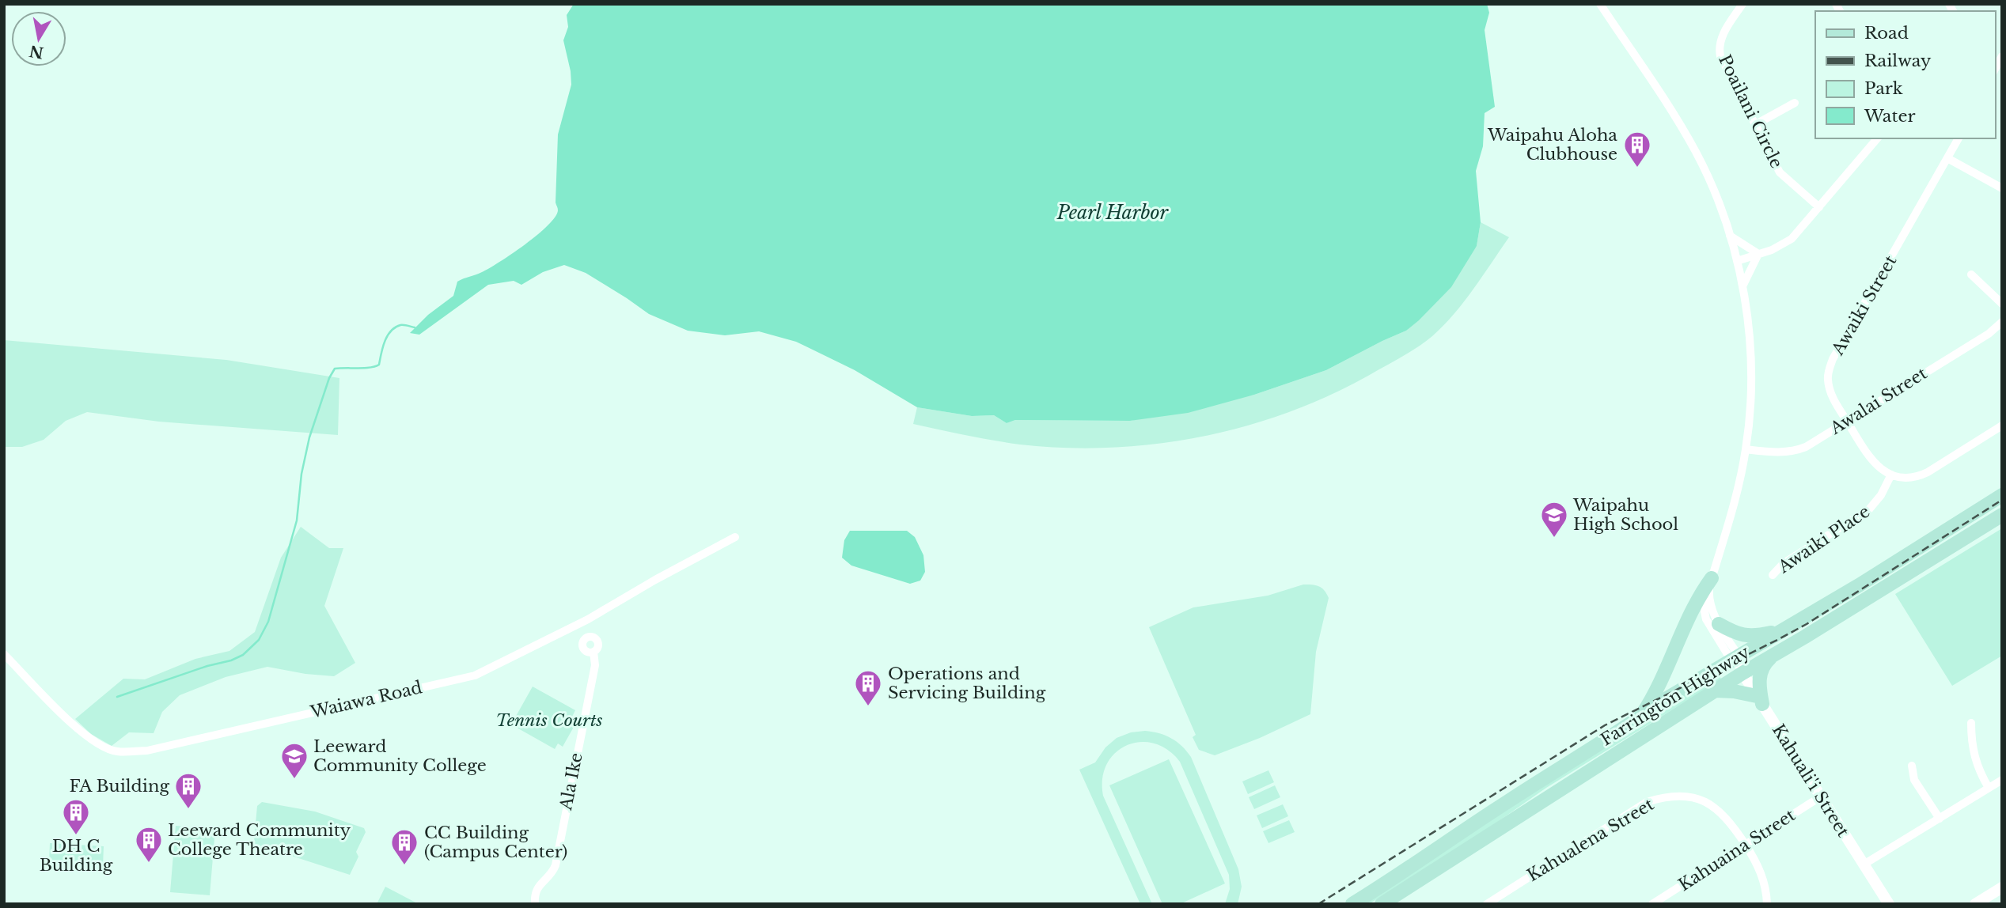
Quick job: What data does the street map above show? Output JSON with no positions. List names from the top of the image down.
{
  "streets": {
    "main road": ["Farrington Highway"],
    "street": [
      "Poailani Circle",
      "Awaiki Street",
      "Awalai Street",
      "Awaiki Place",
      "Waiawa Road",
      "Kahuali'i Street",
      "Ala Ike",
      "Kahualena Street",
      "Kahuaina Street"
    ]
  },
  "crossings": [
    ["Awaiki Street", "Awalai Street"],
    ["Awaiki Street", "Awaiki Place"],
    ["Farrington Highway", "Kahuali'i Street"],
    ["Kahuali'i Street", "Kahuaina Street"],
    ["Kahualena Street", "Kahuaina Street"]
  ],
  "water": ["Pearl Harbor"],
  "parks": ["Tennis Courts"],
  "places": {
    "building": [
      "Waipahu Aloha Clubhouse",
      "Operations and Servicing Building",
      "FA Building",
      "DH C Building",
      "Leeward Community College Theatre",
      "CC Building (Campus Center)"
    ],
    "school or university": ["Waipahu High School", "Leeward Community College"]
  },
  "legend": [
    "Road",
    "Railway",
    "Park",
    "Water"
  ],
  "north": "bottom"
}
